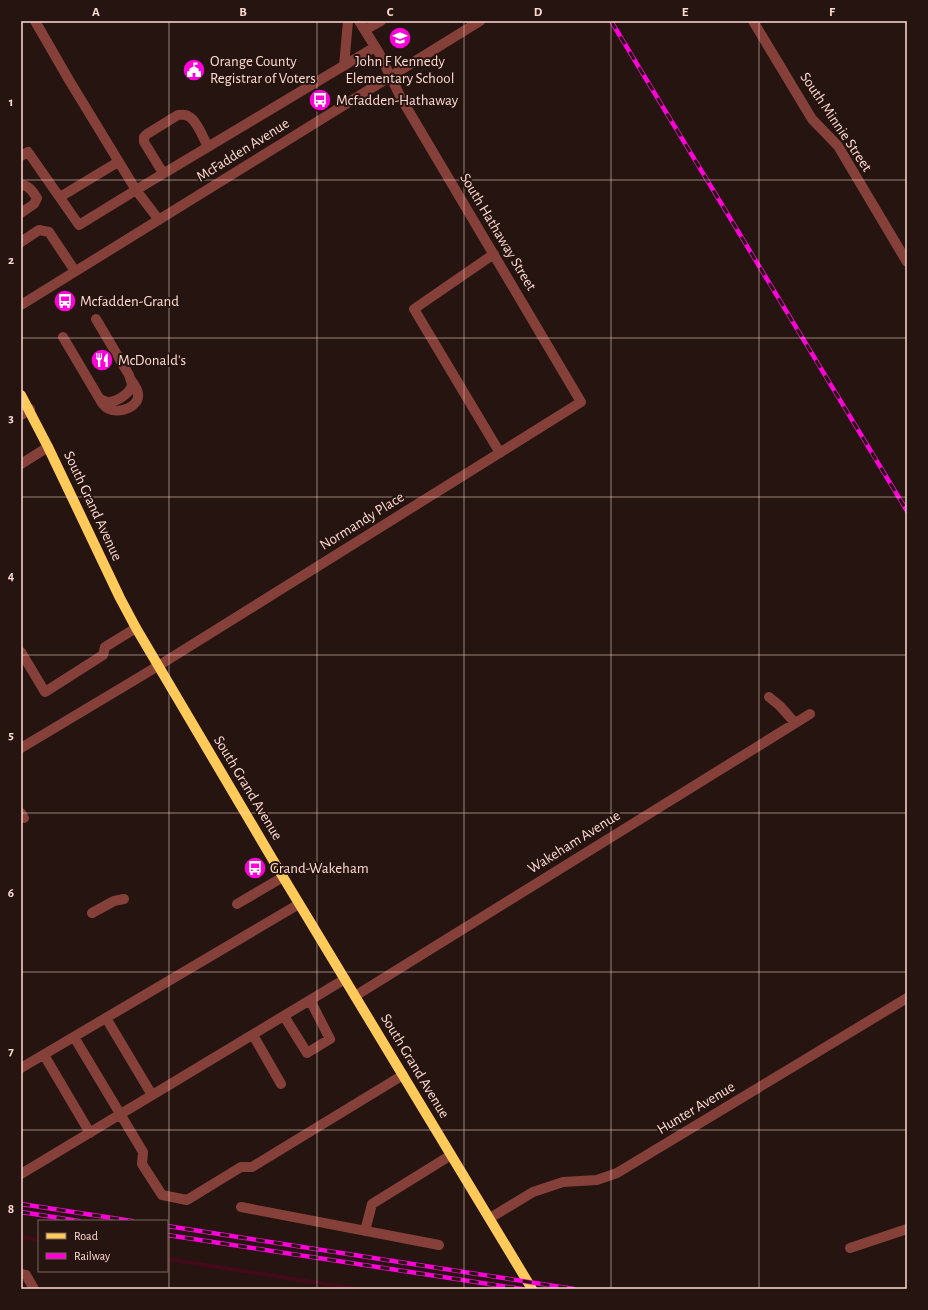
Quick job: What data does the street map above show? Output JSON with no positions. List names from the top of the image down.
{
  "streets": {
    "main road": ["South Grand Avenue"],
    "street": [
      "South Minnie Street",
      "McFadden Avenue",
      "South Hathaway Street",
      "Normandy Place",
      "Wakeham Avenue",
      "Hunter Avenue"
    ]
  },
  "crossings": [
    ["McFadden Avenue", "South Hathaway Street"],
    ["South Hathaway Street", "Normandy Place"],
    ["South Grand Avenue", "Normandy Place"],
    ["South Grand Avenue", "Wakeham Avenue"],
    ["South Grand Avenue", "Hunter Avenue"]
  ],
  "places": {
    "school or university": ["John F Kennedy Elementary School"],
    "public building": ["Orange County Registrar of Voters"],
    "bus stop": ["Mcfadden-Hathaway", "Mcfadden-Grand", "Grand-Wakeham"],
    "restaurant": ["McDonald's"]
  },
  "legend": ["Road", "Railway"],
  "grid": {
    "columns": [
      "A",
      "B",
      "C",
      "D",
      "E",
      "F"
    ],
    "rows": [
      "1",
      "2",
      "3",
      "4",
      "5",
      "6",
      "7",
      "8"
    ]
  }
}
